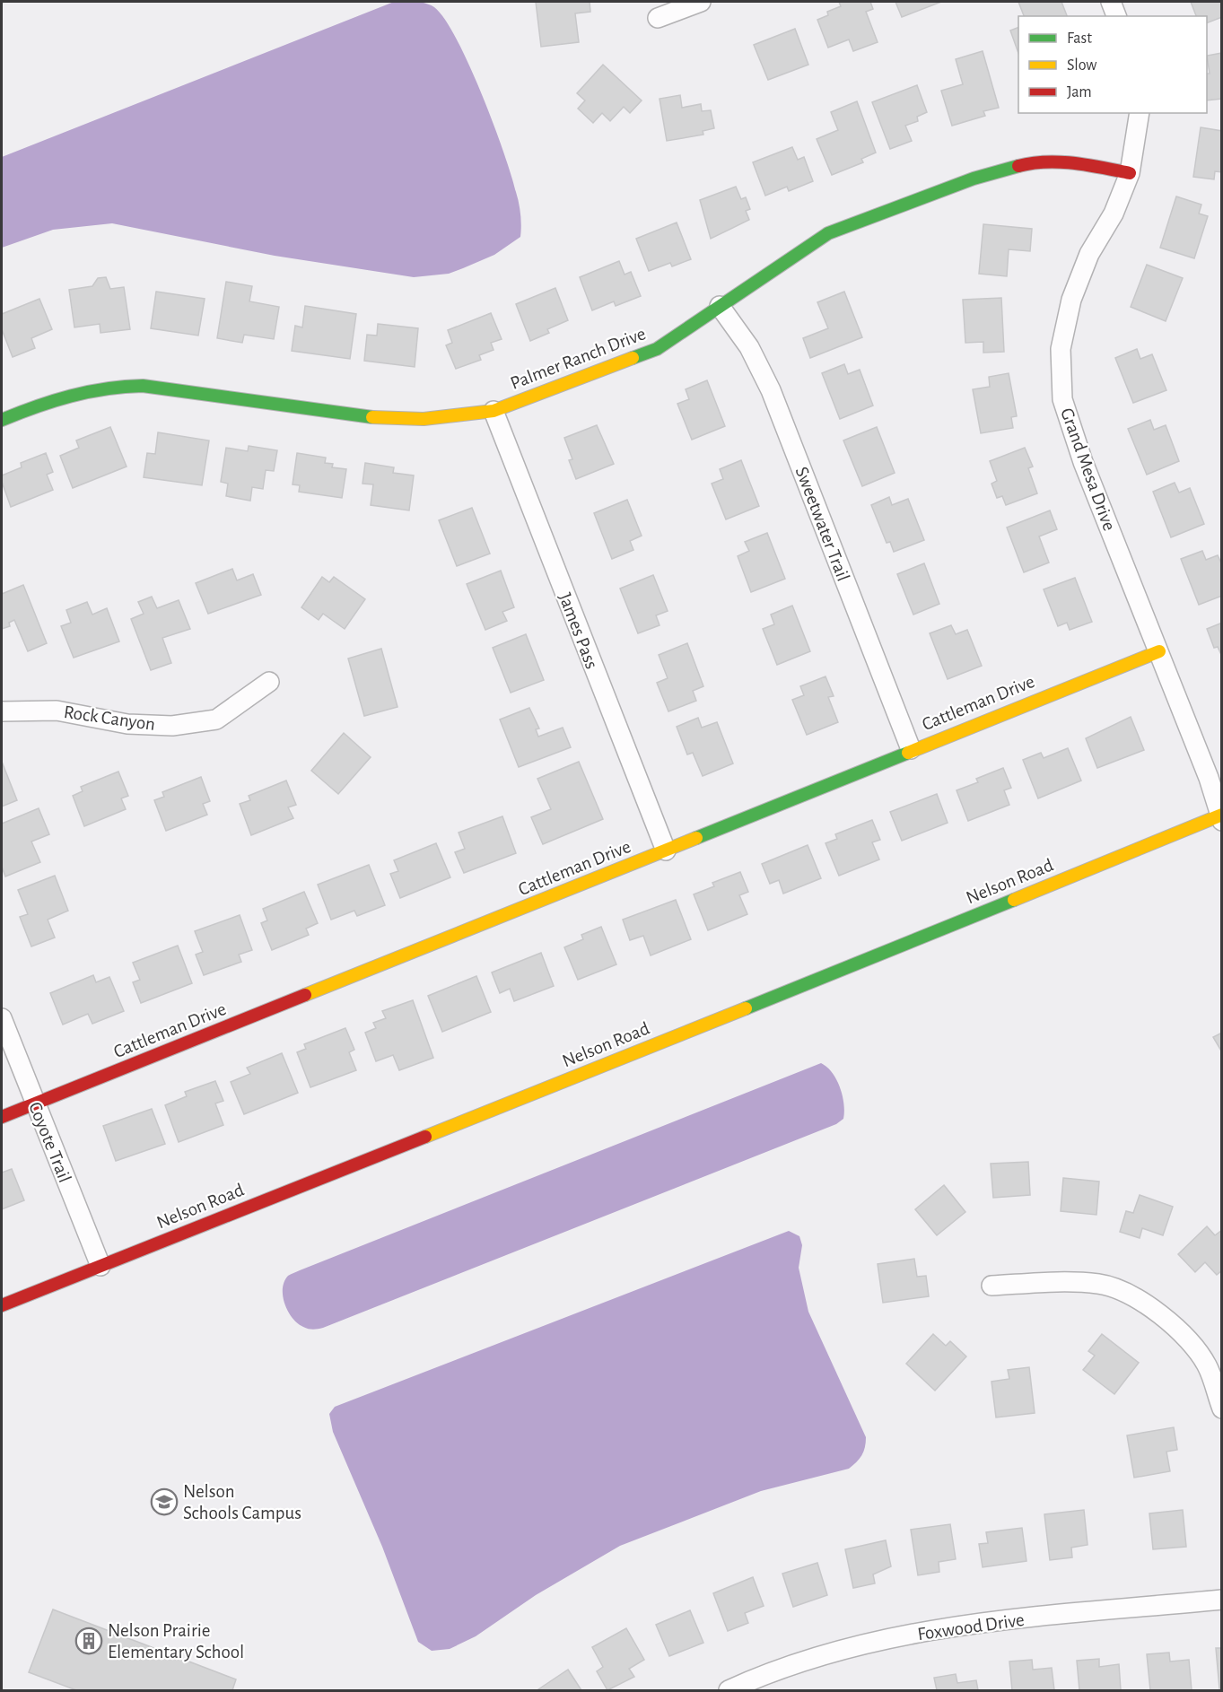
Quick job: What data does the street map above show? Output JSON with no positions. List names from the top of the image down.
{
  "streets": {
    "street": [
      "Palmer Ranch Drive",
      "Grand Mesa Drive",
      "Sweetwater Trail",
      "James Pass",
      "Cattleman Drive",
      "Rock Canyon",
      "Nelson Road",
      "Coyote Trail",
      "Foxwood Drive"
    ]
  },
  "crossings": [
    ["Palmer Ranch Drive", "Grand Mesa Drive"],
    ["Palmer Ranch Drive", "Sweetwater Trail"],
    ["Palmer Ranch Drive", "James Pass"],
    ["Grand Mesa Drive", "Cattleman Drive"],
    ["Grand Mesa Drive", "Nelson Road"],
    ["Sweetwater Trail", "Cattleman Drive"],
    ["James Pass", "Cattleman Drive"],
    ["Cattleman Drive", "Coyote Trail"],
    ["Nelson Road", "Coyote Trail"]
  ],
  "places": {
    "school or university": ["Nelson Schools Campus"],
    "building": ["Nelson Prairie Elementary School"]
  },
  "legend": ["Fast", "Slow", "Jam"]
}
